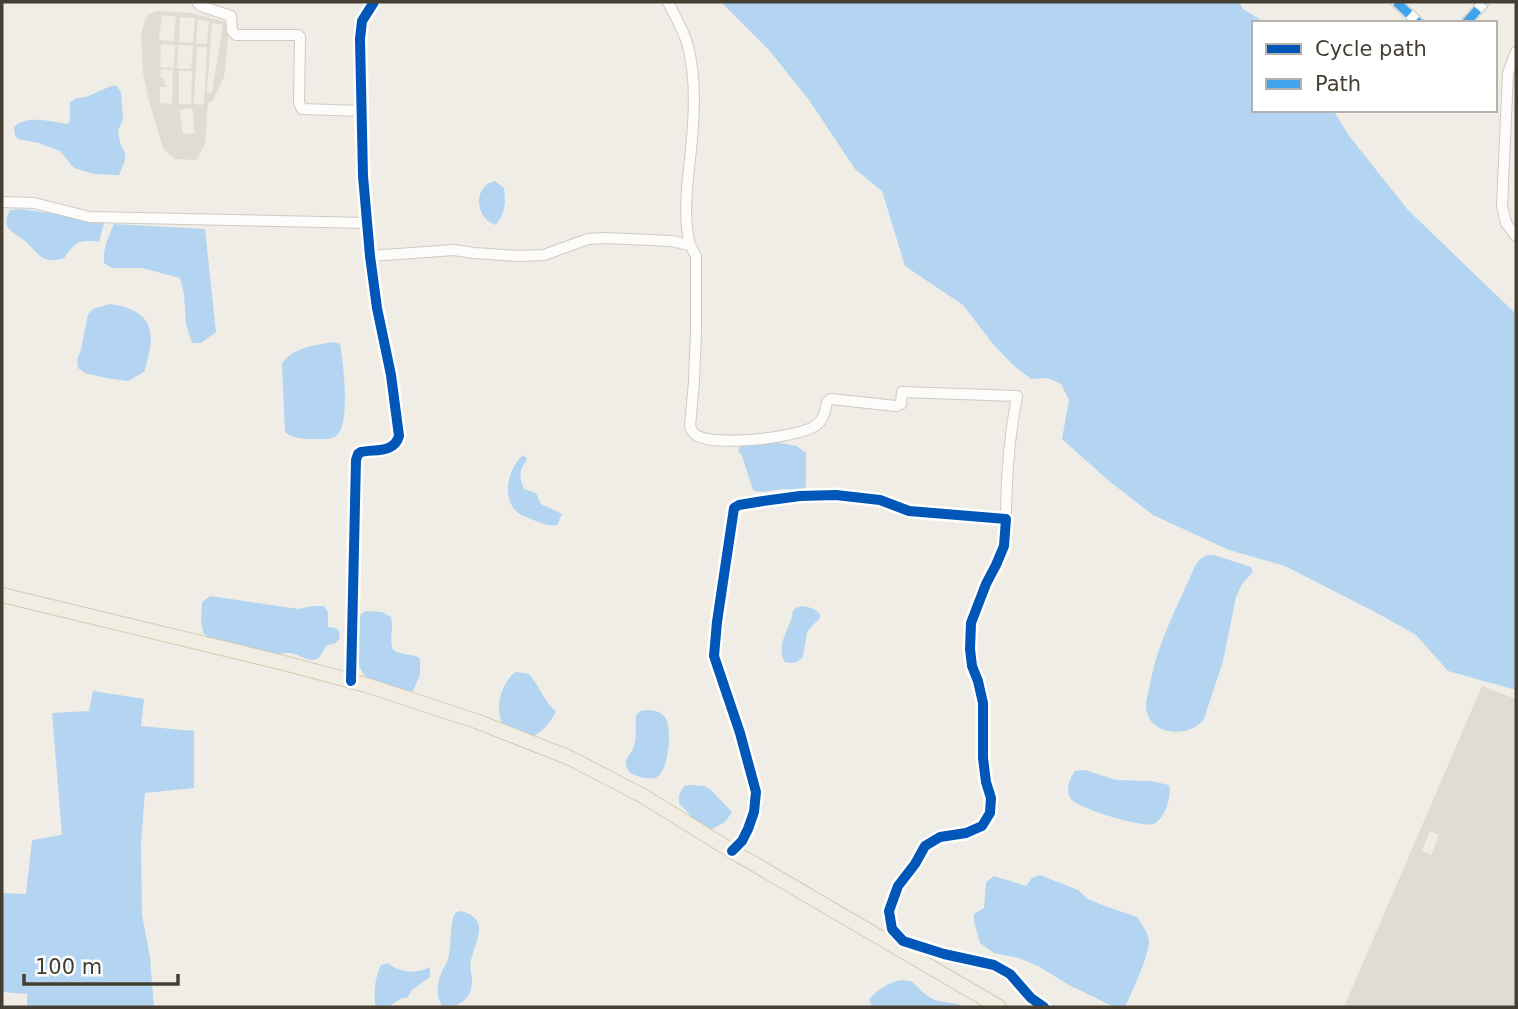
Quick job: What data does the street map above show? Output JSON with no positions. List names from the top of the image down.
{
  "legend": ["Cycle path", "Path"],
  "scale_bar": "100 m"
}
